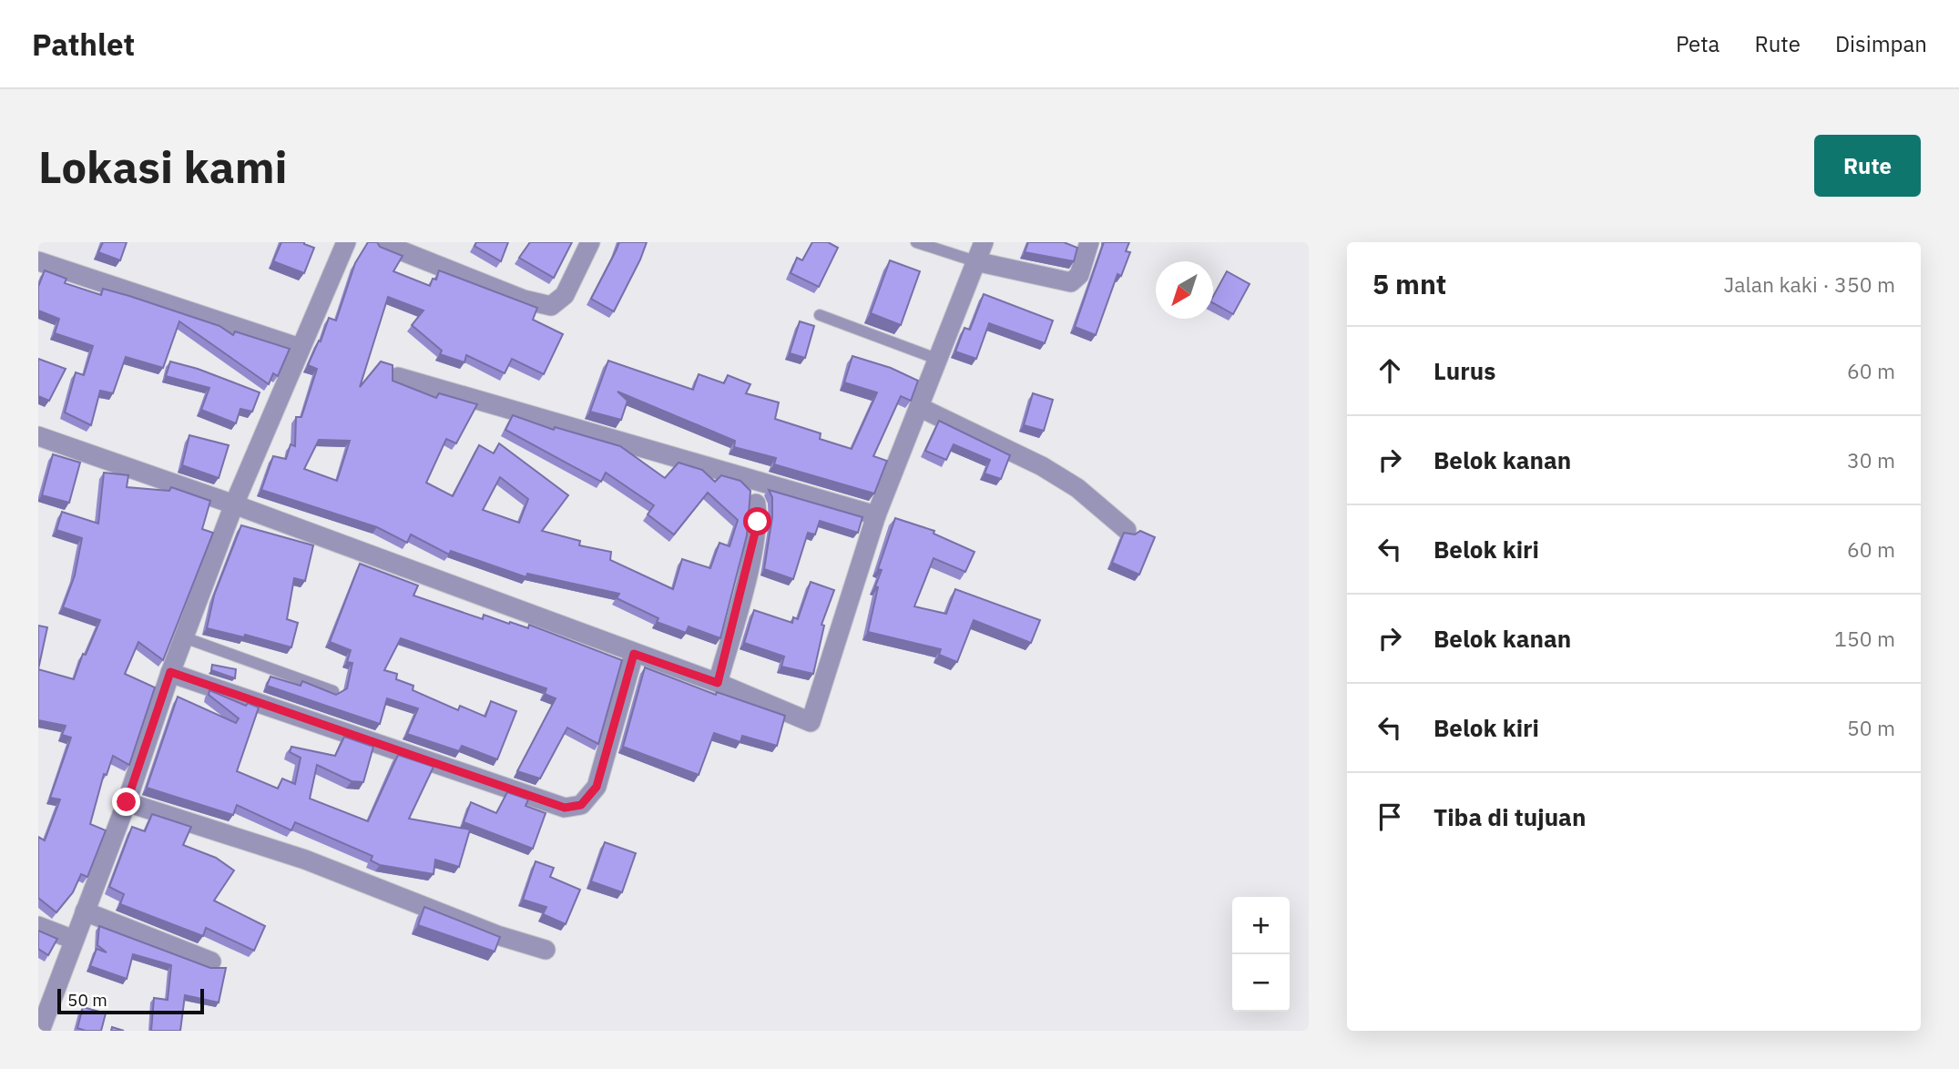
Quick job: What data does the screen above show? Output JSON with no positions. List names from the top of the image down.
{
  "scale_bar": "50 m",
  "north": "bottom left",
  "page": {
    "header": "Pathlet",
    "nav": ["Peta", "Rute", "Disimpan"],
    "buttons": "Rute",
    "title": "Lokasi kami",
    "heading": ["5 mnt", "Jalan kaki · 350 m"],
    "list": [
      ["Lurus", "60 m"],
      ["Belok kanan", "30 m"],
      ["Belok kiri", "60 m"],
      ["Belok kanan", "150 m"],
      ["Belok kiri", "50 m"],
      "Tiba di tujuan"
    ],
    "map_buttons": ["+", "−"],
    "scale": "50 m"
  }
}
